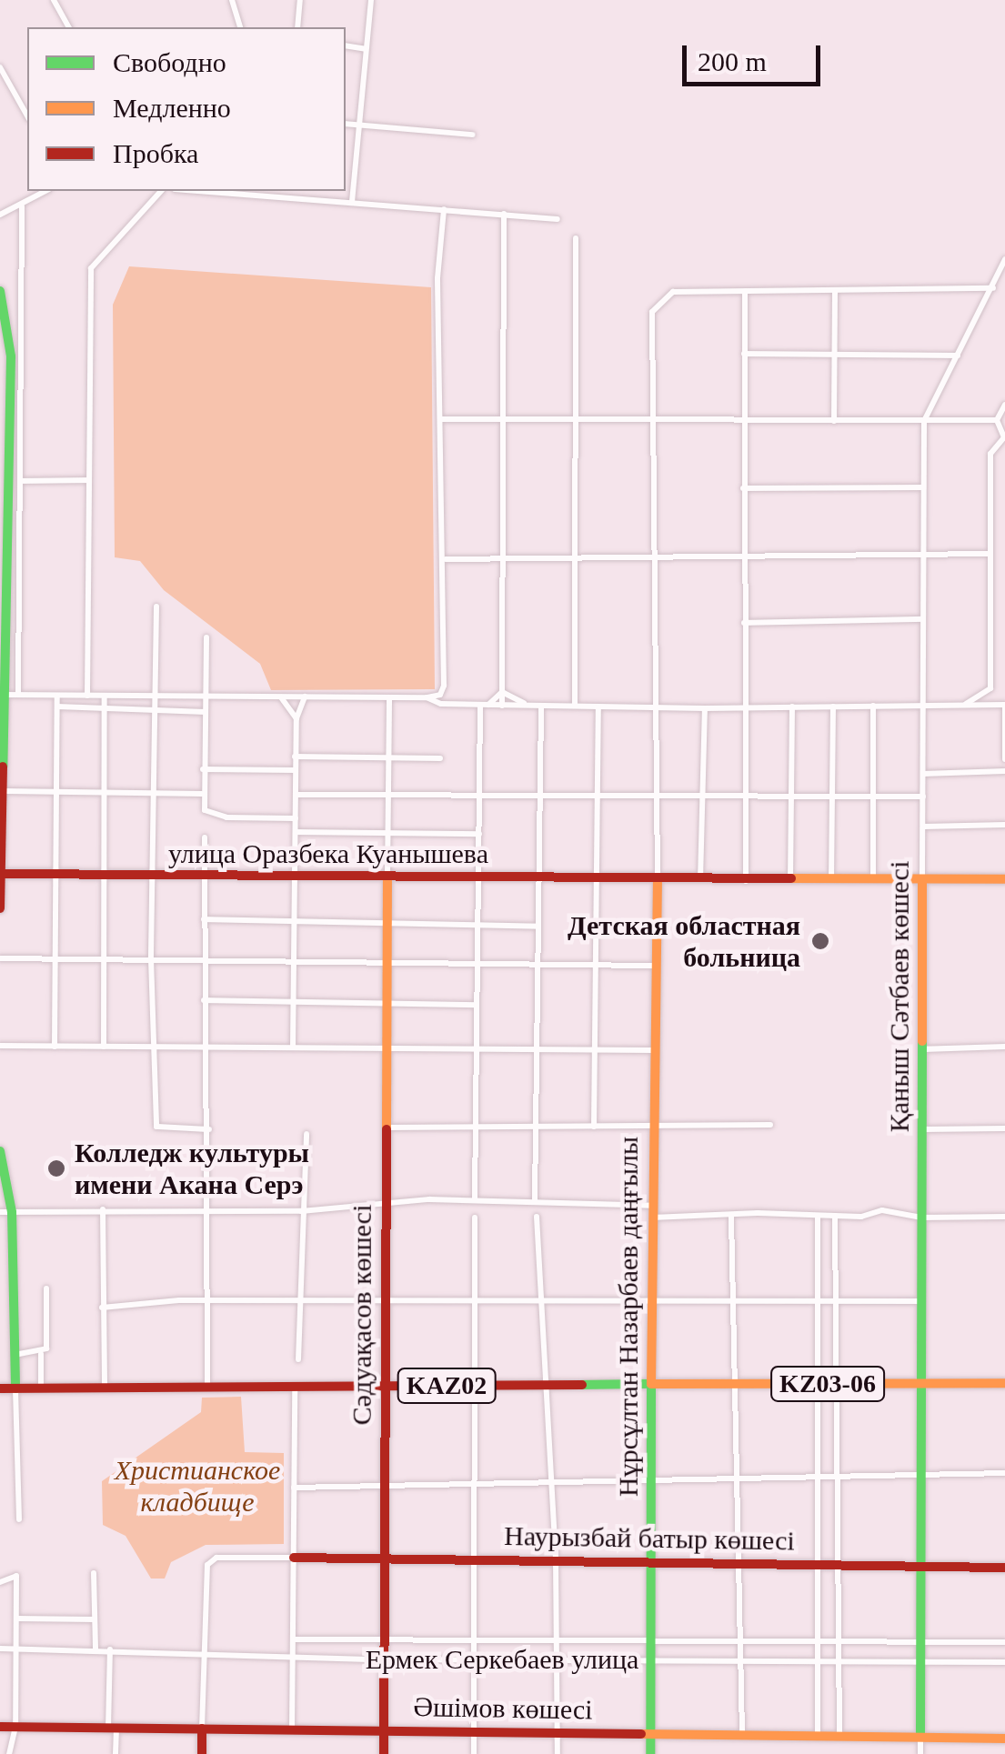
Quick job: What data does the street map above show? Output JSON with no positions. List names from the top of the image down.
{
  "streets": {
    "main road": [
      "улица Оразбека Куанышева",
      "Қаныш Сәтбаев көшесі",
      "Сәдуақасов көшесі",
      "Нұрсұлтан Назарбаев даңғылы",
      "KZ03-06",
      "KАZ02",
      "Наурызбай батыр көшесі",
      "Әшімов көшесі"
    ],
    "street": ["Ермек Серкебаев улица"]
  },
  "crossings": [
    ["улица Оразбека Куанышева", "Қаныш Сәтбаев көшесі"],
    ["улица Оразбека Куанышева", "Сәдуақасов көшесі"],
    ["улица Оразбека Куанышева", "Нұрсұлтан Назарбаев даңғылы"],
    ["Қаныш Сәтбаев көшесі", "KZ03-06"],
    ["Қаныш Сәтбаев көшесі", "Наурызбай батыр көшесі"],
    ["Қаныш Сәтбаев көшесі", "Ермек Серкебаев улица"],
    ["Қаныш Сәтбаев көшесі", "Әшімов көшесі"],
    ["Сәдуақасов көшесі", "KАZ02"],
    ["Сәдуақасов көшесі", "Наурызбай батыр көшесі"],
    ["Сәдуақасов көшесі", "Ермек Серкебаев улица"],
    ["Сәдуақасов көшесі", "Әшімов көшесі"],
    ["Нұрсұлтан Назарбаев даңғылы", "KZ03-06"],
    ["Нұрсұлтан Назарбаев даңғылы", "KАZ02"],
    ["Нұрсұлтан Назарбаев даңғылы", "Наурызбай батыр көшесі"],
    ["Нұрсұлтан Назарбаев даңғылы", "Ермек Серкебаев улица"],
    ["Нұрсұлтан Назарбаев даңғылы", "Әшімов көшесі"],
    ["KZ03-06", "KАZ02"]
  ],
  "parks": ["Христианское кладбище"],
  "places": ["Детская областная больница", "Колледж культуры имени Акана Серэ"],
  "legend": ["Свободно", "Медленно", "Пробка"],
  "scale_bar": "200 m"
}
